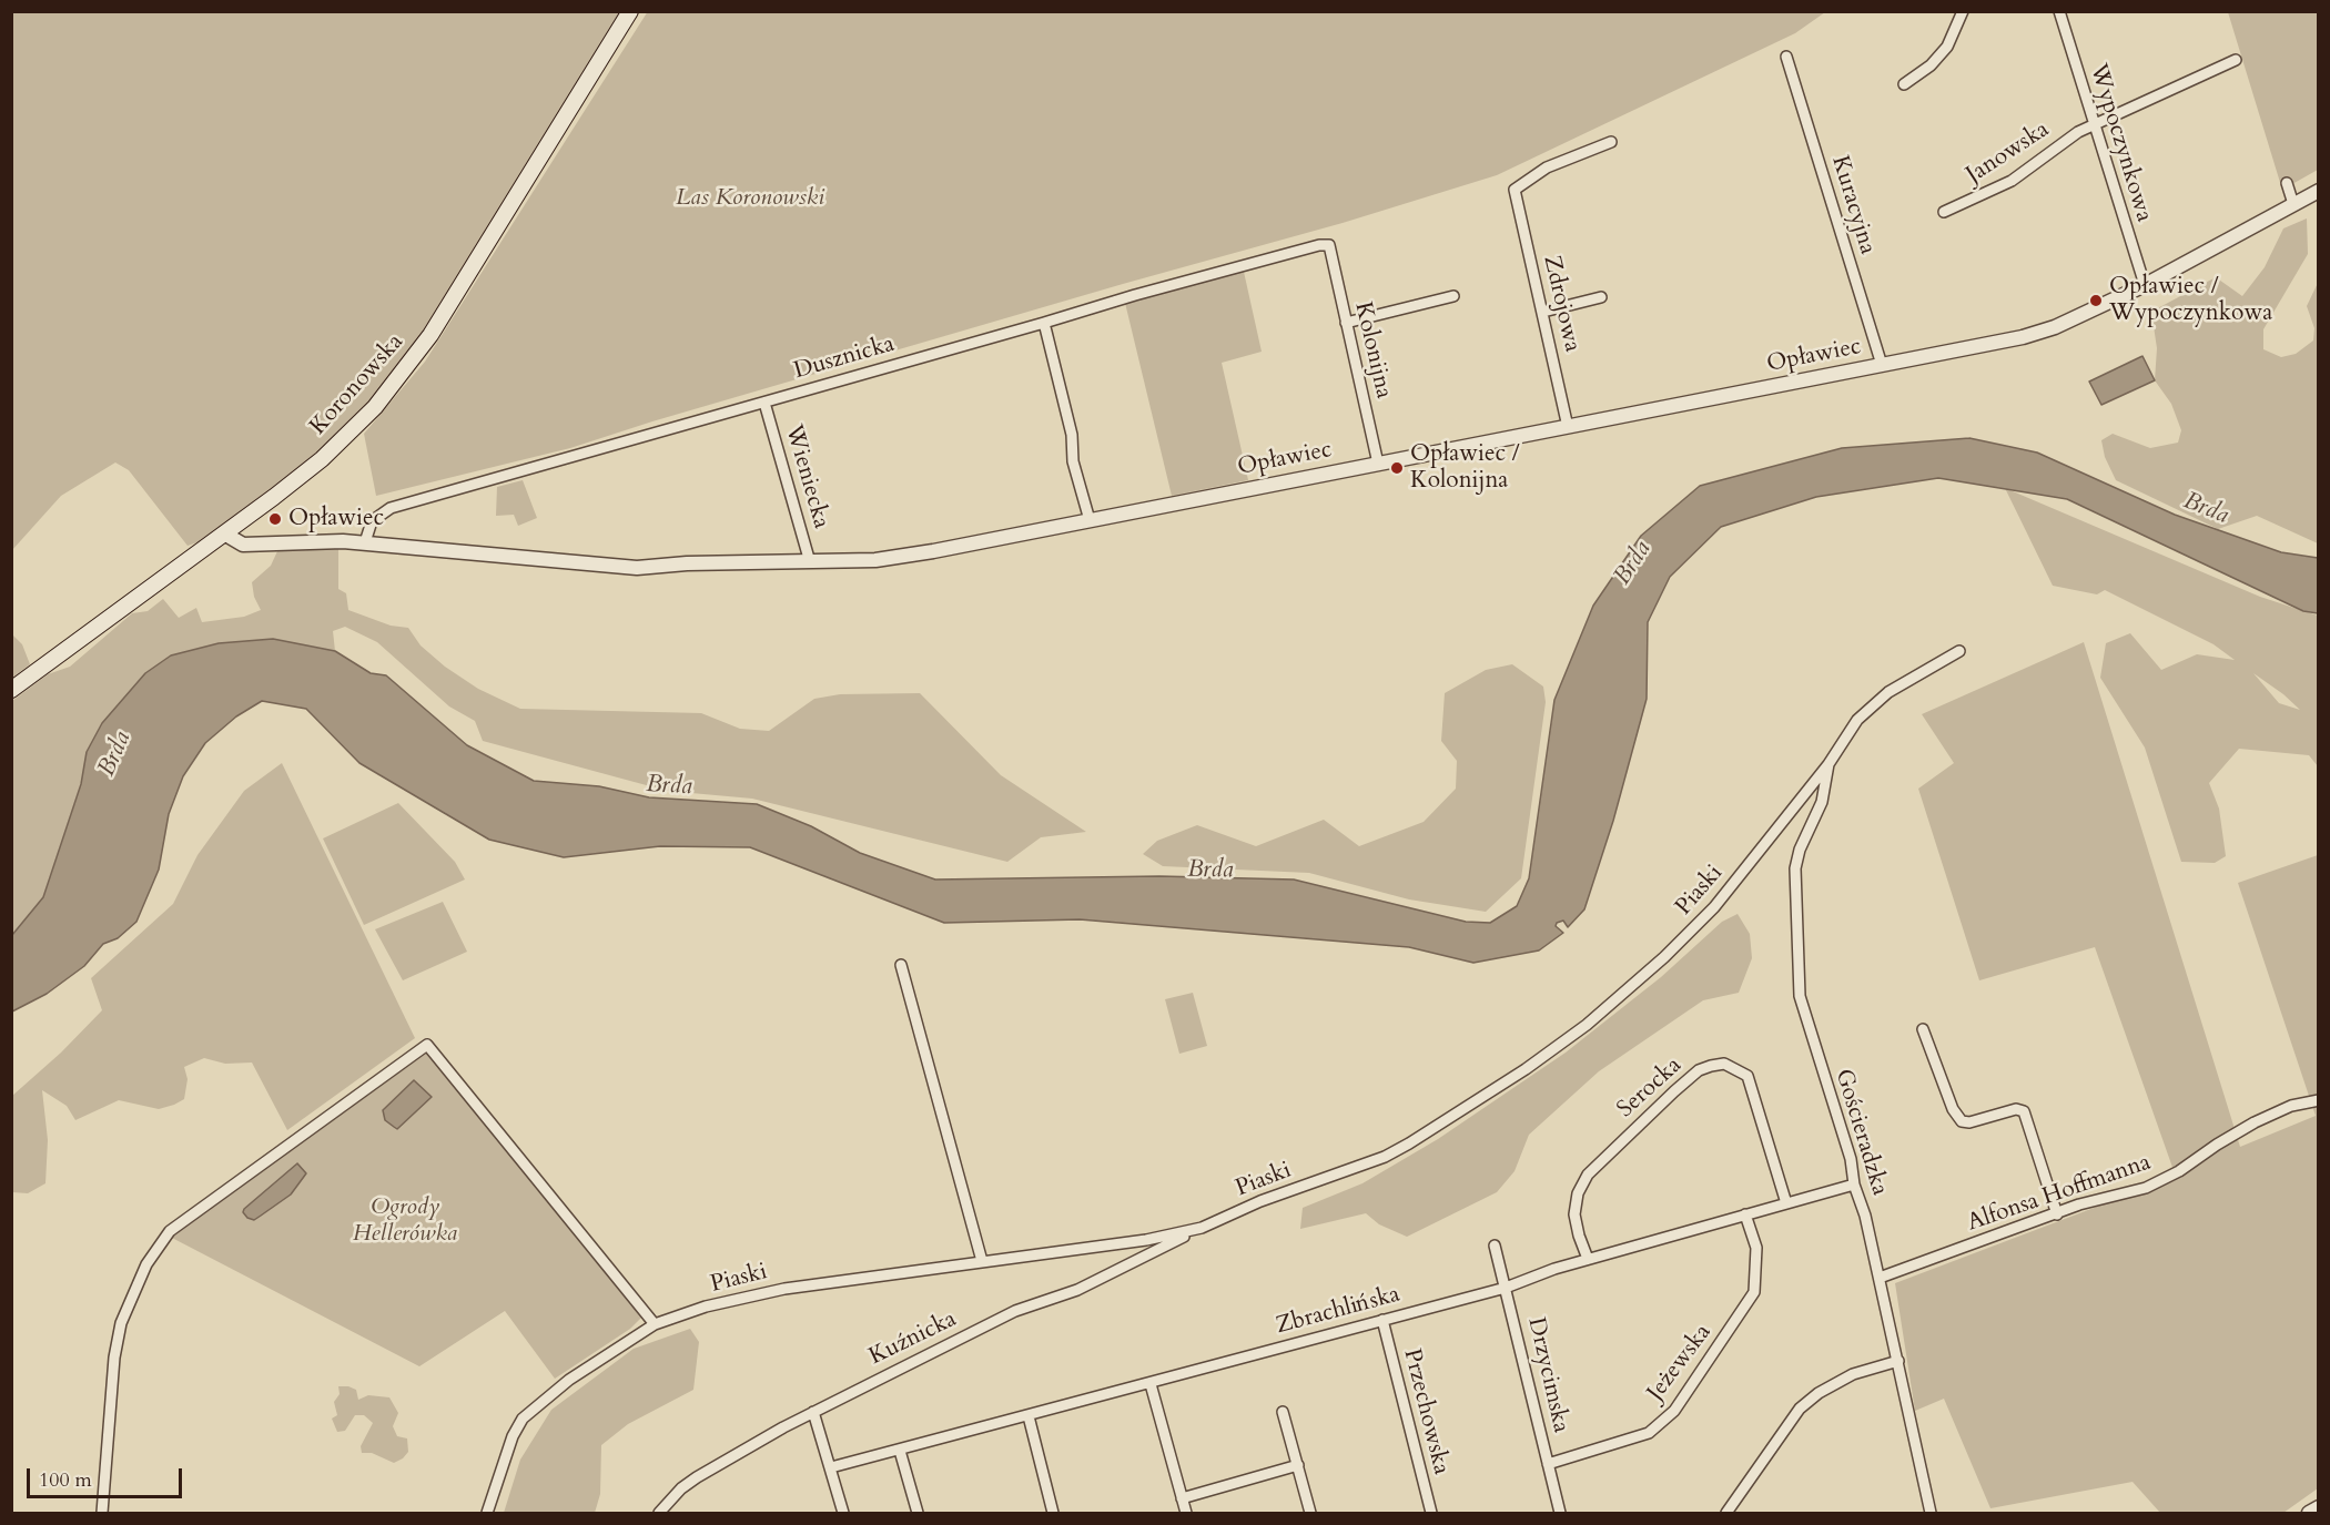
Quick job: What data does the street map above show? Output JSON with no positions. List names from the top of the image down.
{
  "streets": {
    "main road": ["Koronowska"],
    "street": [
      "Wypoczynkowa",
      "Janowska",
      "Kuracyjna",
      "Zdrojowa",
      "Kolonijna",
      "Opławiec",
      "Dusznicka",
      "Wieniecka",
      "Piaski",
      "Serocka",
      "Gościeradzka",
      "Alfonsa Hoffmanna",
      "Zbrachlińska",
      "Kuźnicka",
      "Jeżewska",
      "Drzycimska",
      "Przechowska"
    ]
  },
  "crossings": [
    ["Wypoczynkowa", "Janowska"],
    ["Wypoczynkowa", "Opławiec"],
    ["Kuracyjna", "Opławiec"],
    ["Zdrojowa", "Opławiec"],
    ["Kolonijna", "Opławiec"],
    ["Kolonijna", "Dusznicka"],
    ["Opławiec", "Dusznicka"],
    ["Opławiec", "Koronowska"],
    ["Opławiec", "Wieniecka"],
    ["Dusznicka", "Wieniecka"],
    ["Piaski", "Gościeradzka"],
    ["Piaski", "Kuźnicka"],
    ["Serocka", "Zbrachlińska"],
    ["Gościeradzka", "Alfonsa Hoffmanna"],
    ["Gościeradzka", "Zbrachlińska"],
    ["Zbrachlińska", "Jeżewska"],
    ["Zbrachlińska", "Drzycimska"],
    ["Zbrachlińska", "Przechowska"],
    ["Jeżewska", "Drzycimska"]
  ],
  "water": ["Brda"],
  "parks": ["Las Koronowski", "Ogrody Hellerówka"],
  "places": ["Opławiec / Wypoczynkowa", "Opławiec / Kolonijna", "Opławiec"],
  "scale_bar": "100 m"
}
